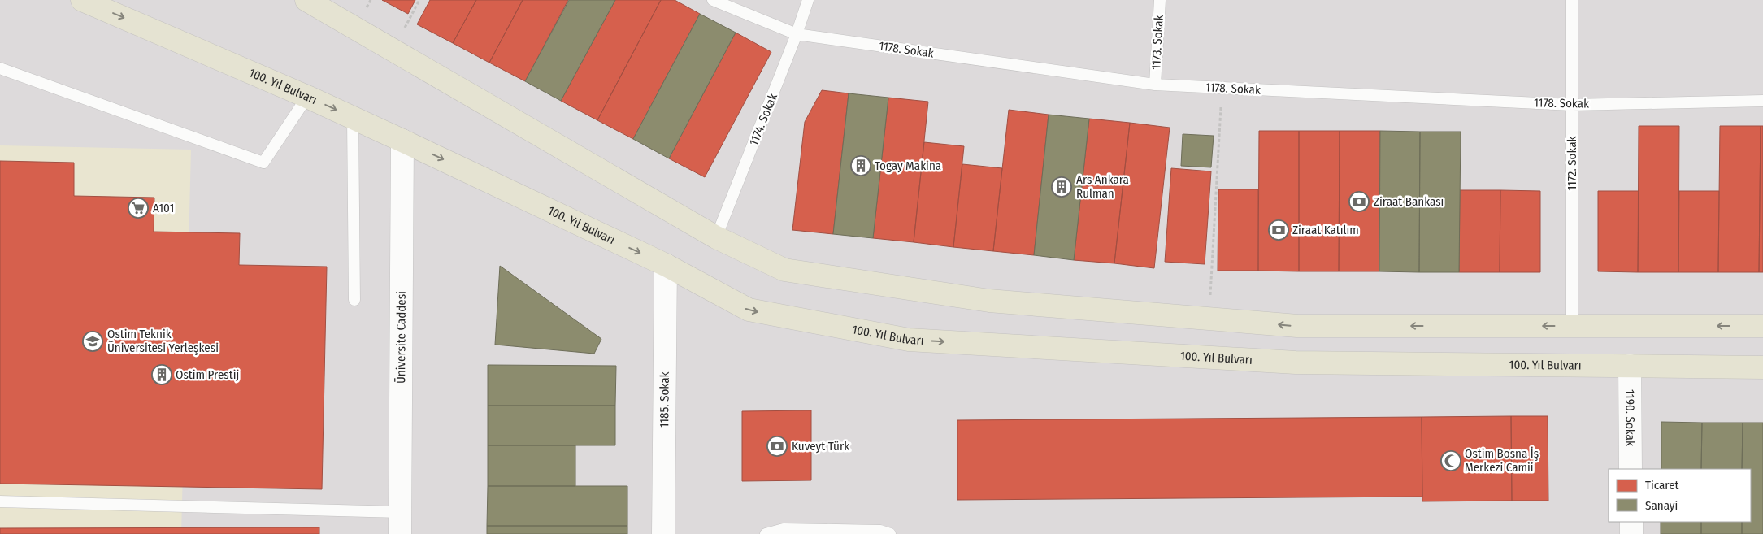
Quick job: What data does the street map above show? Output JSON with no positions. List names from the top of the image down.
{
  "streets": {
    "main road": ["100. Yıl Bulvarı"],
    "street": ["Üniversite Caddesi", "1185. Sokak", "1190. Sokak"],
    "lane": [
      "1173. Sokak",
      "1178. Sokak",
      "1174. Sokak",
      "1172. Sokak"
    ]
  },
  "crossings": [
    ["1173. Sokak", "1178. Sokak"],
    ["1178. Sokak", "1174. Sokak"],
    ["1178. Sokak", "1172. Sokak"],
    ["100. Yıl Bulvarı", "Üniversite Caddesi"],
    ["100. Yıl Bulvarı", "1185. Sokak"],
    ["100. Yıl Bulvarı", "1190. Sokak"]
  ],
  "places": {
    "building": ["Togay Makina", "Ars Ankara Rulman", "Ostim Prestij"],
    "bank": ["Ziraat Bankası", "Ziraat Katılım", "Kuveyt Türk"],
    "supermarket": ["A101"],
    "school or university": ["Ostim Teknik Üniversitesi Yerleşkesi"],
    "mosque": ["Ostim Bosna İş Merkezi Camii"]
  },
  "legend": ["Ticaret", "Sanayi"]
}
